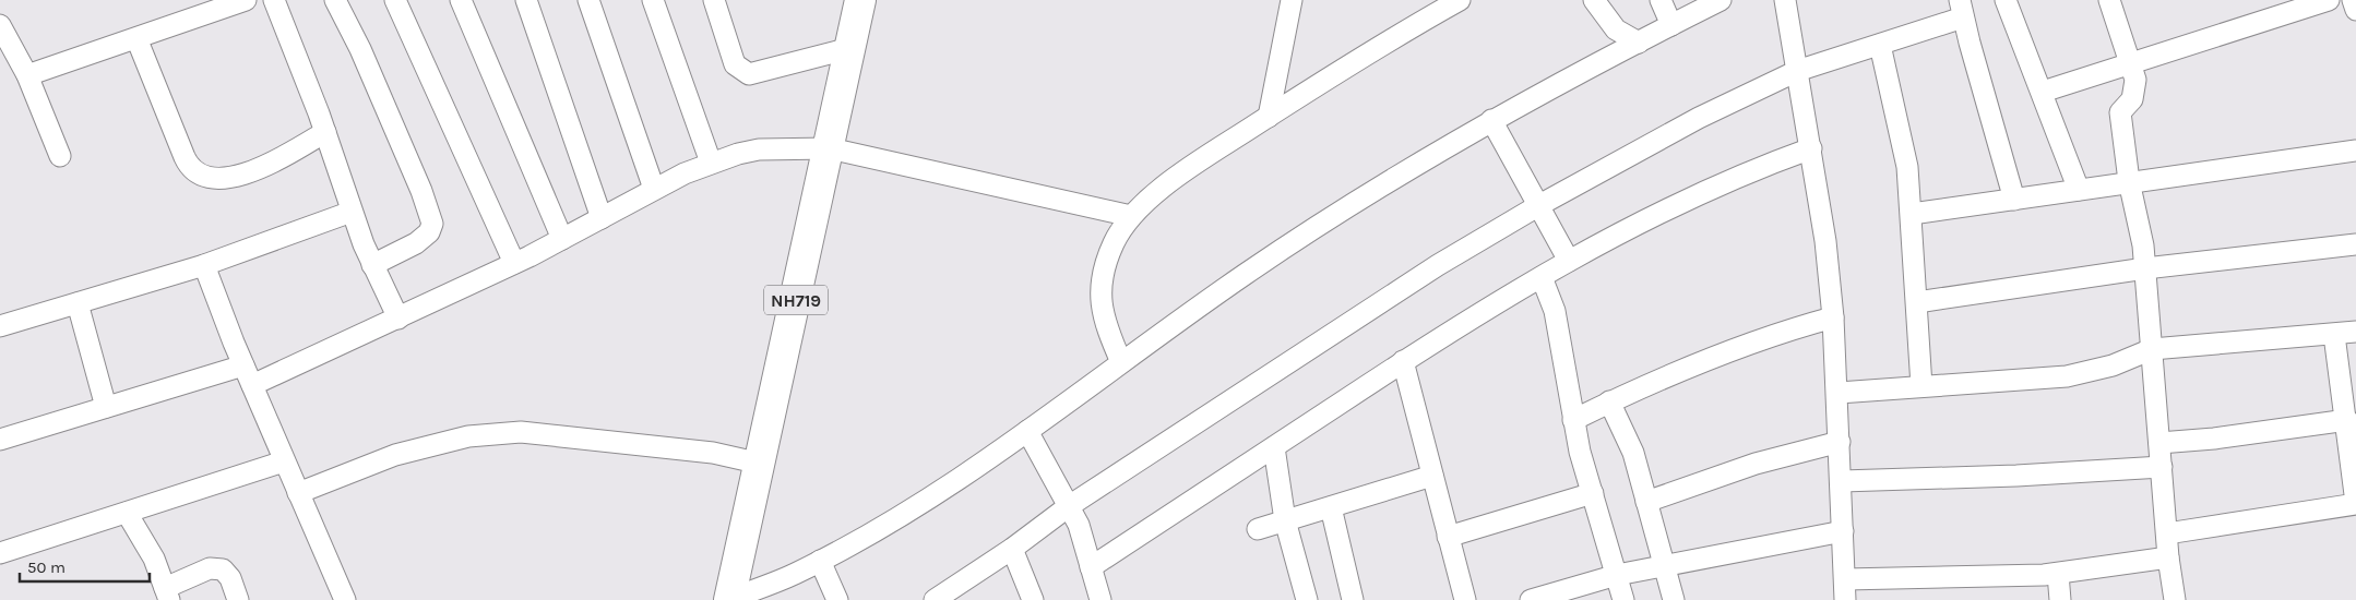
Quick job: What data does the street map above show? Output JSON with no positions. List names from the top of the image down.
{
  "streets": {
    "highway": ["NH719"]
  },
  "scale_bar": "50 m"
}
